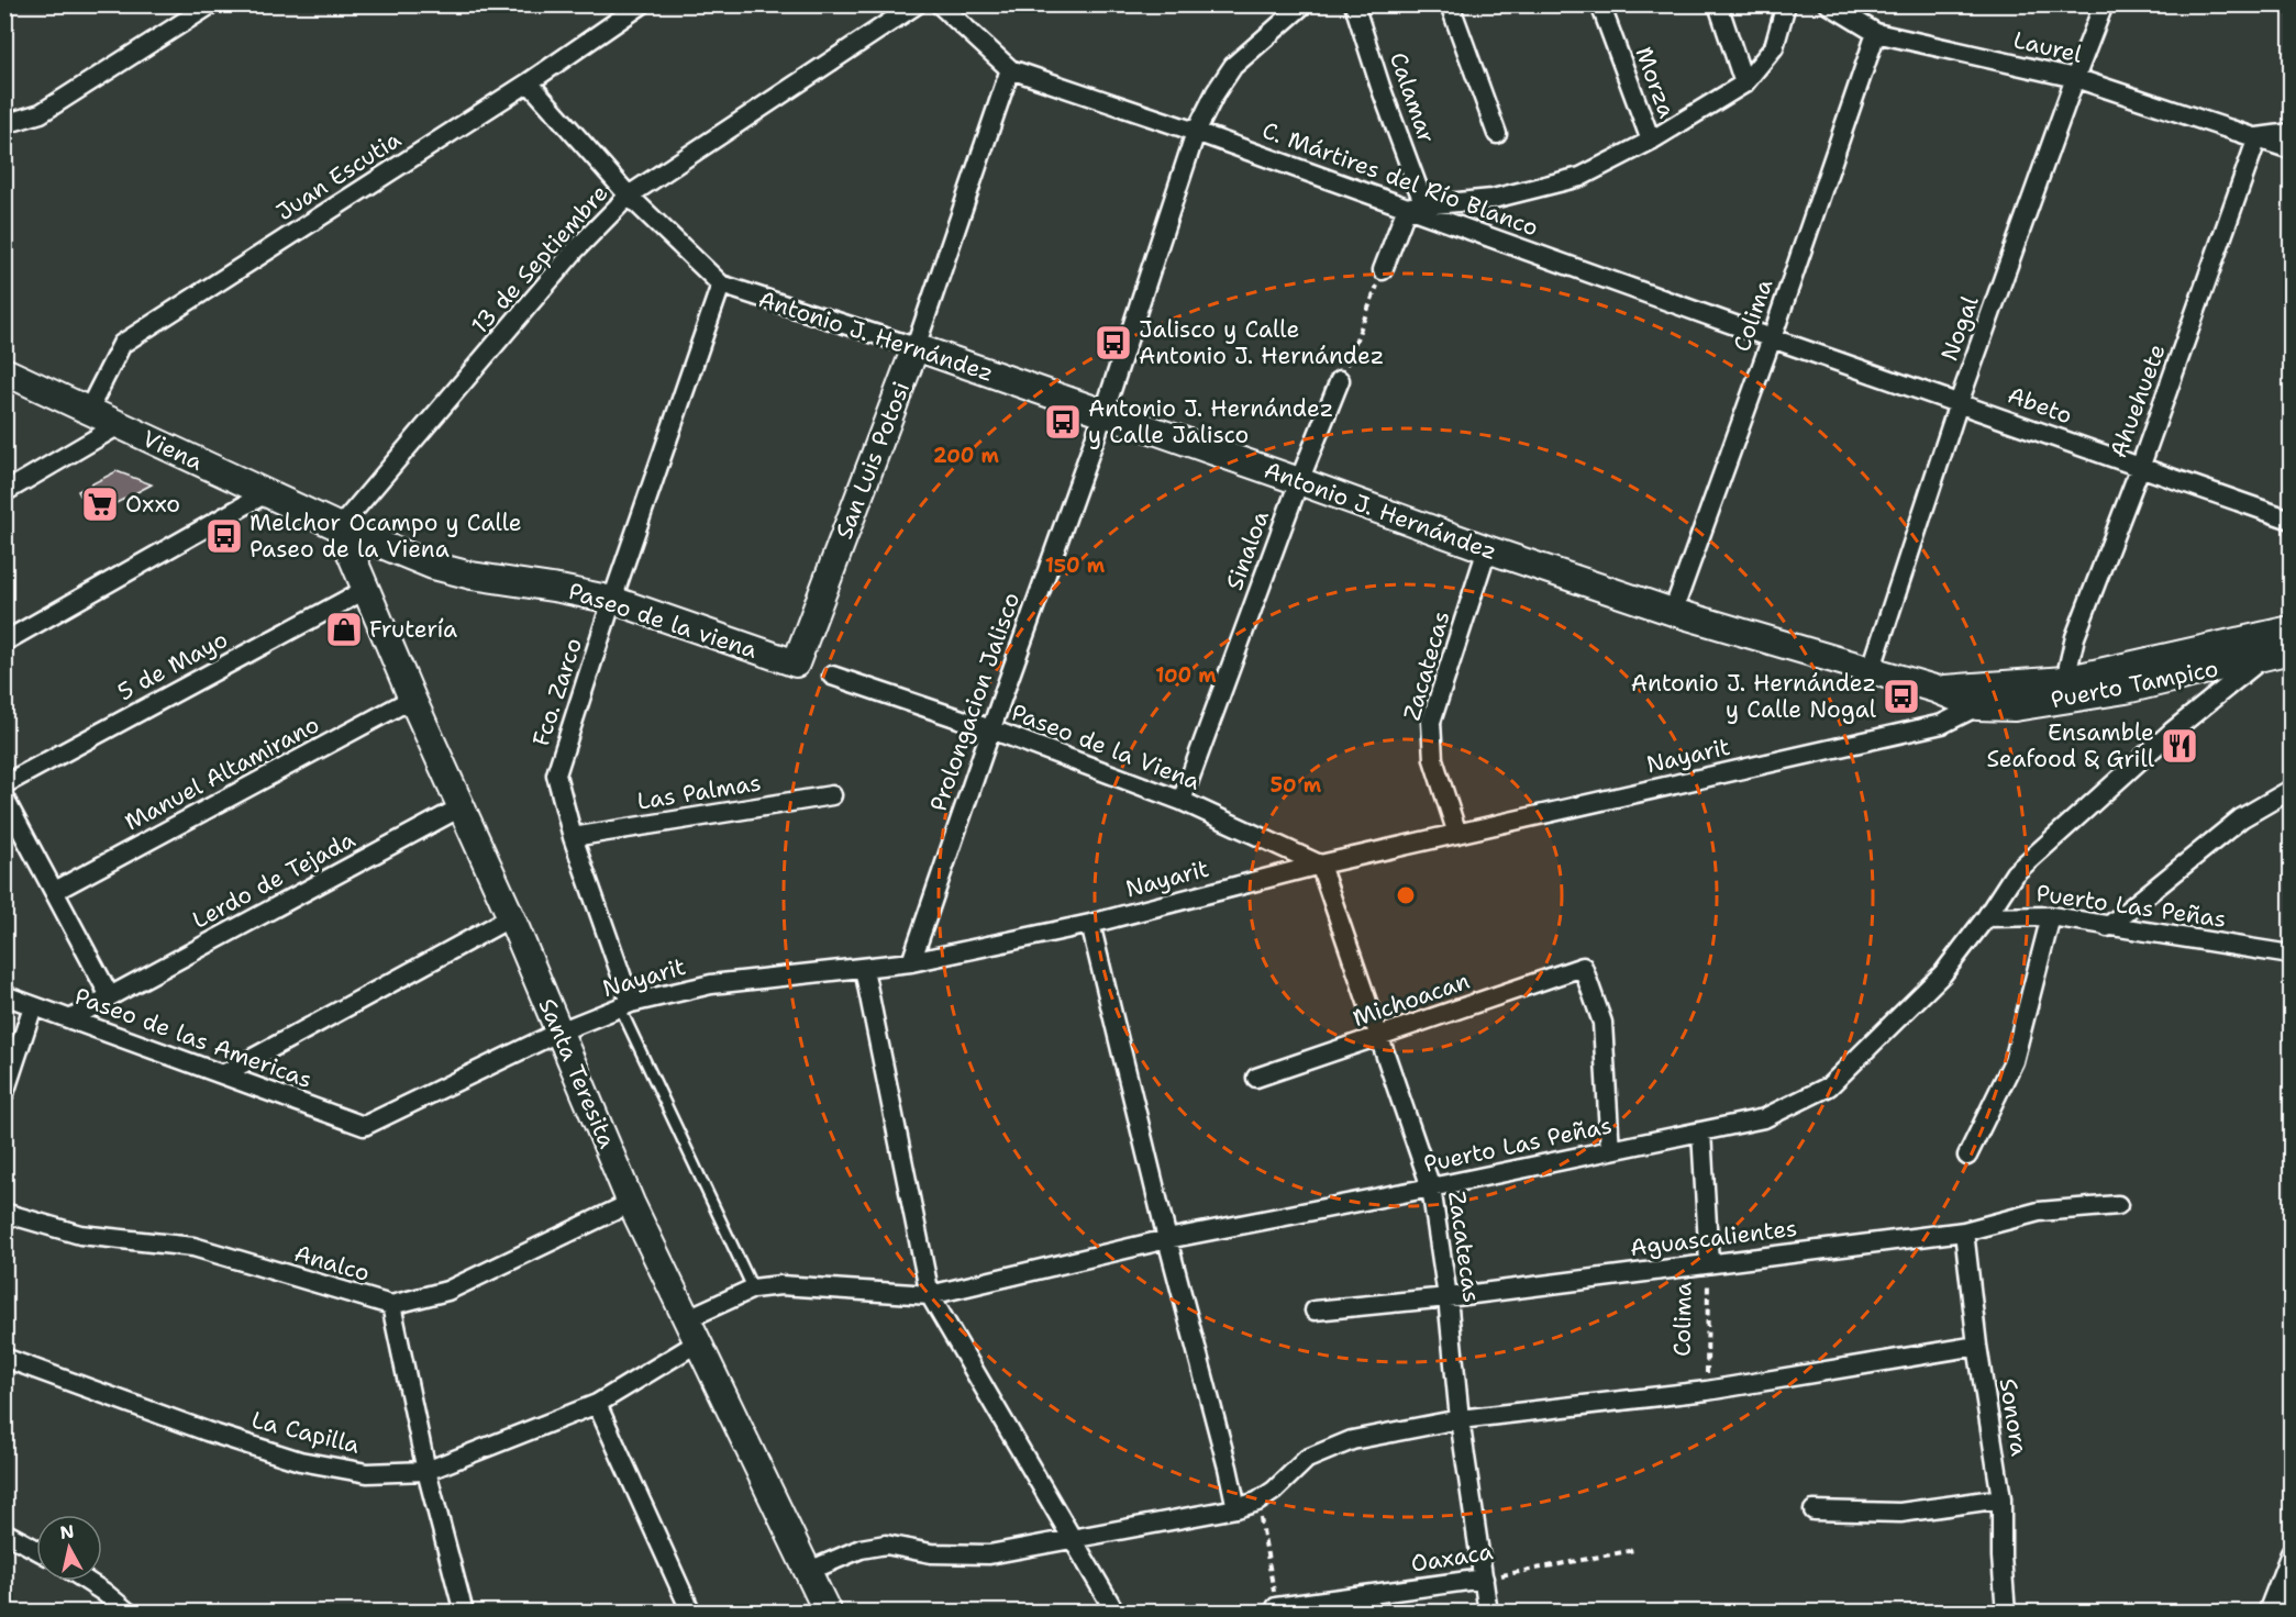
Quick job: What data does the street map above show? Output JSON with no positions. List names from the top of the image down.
{
  "streets": {
    "street": [
      "Laurel",
      "Morza",
      "Calamar",
      "Juan Escutia",
      "C. Mártires del Río Blanco",
      "13 de Septiembre",
      "Colima",
      "Nogal",
      "Antonio J. Hernández",
      "Ahuehuete",
      "Abeto",
      "Viena",
      "San Luis Potosi",
      "Sinaloa",
      "Paseo de la viena",
      "5 de Mayo",
      "Zacatecas",
      "Puerto Tampico",
      "Fco. Zarco",
      "Prolongacion Jalisco",
      "Paseo de la Viena",
      "Nayarit",
      "Manuel Altamirano",
      "Las Palmas",
      "Lerdo de Tejada",
      "Puerto Las Peñas",
      "Michoacan",
      "Paseo de las Americas",
      "Santa Teresita",
      "Aguascalientes",
      "Analco",
      "Sonora",
      "La Capilla",
      "Oaxaca"
    ]
  },
  "crossings": [
    ["Laurel", "Colima"],
    ["Laurel", "Nogal"],
    ["Laurel", "Ahuehuete"],
    ["Calamar", "C. Mártires del Río Blanco"],
    ["Juan Escutia", "Antonio J. Hernández"],
    ["Juan Escutia", "Viena"],
    ["C. Mártires del Río Blanco", "Colima"],
    ["C. Mártires del Río Blanco", "Abeto"],
    ["C. Mártires del Río Blanco", "San Luis Potosi"],
    ["C. Mártires del Río Blanco", "Prolongacion Jalisco"],
    ["13 de Septiembre", "Antonio J. Hernández"],
    ["13 de Septiembre", "Viena"],
    ["13 de Septiembre", "Paseo de la viena"],
    ["13 de Septiembre", "Santa Teresita"],
    ["Colima", "Antonio J. Hernández"],
    ["Colima", "Abeto"],
    ["Colima", "Puerto Las Peñas"],
    ["Colima", "Aguascalientes"],
    ["Nogal", "Antonio J. Hernández"],
    ["Nogal", "Abeto"],
    ["Antonio J. Hernández", "San Luis Potosi"],
    ["Antonio J. Hernández", "Sinaloa"],
    ["Antonio J. Hernández", "Zacatecas"],
    ["Antonio J. Hernández", "Puerto Tampico"],
    ["Antonio J. Hernández", "Fco. Zarco"],
    ["Antonio J. Hernández", "Prolongacion Jalisco"],
    ["Antonio J. Hernández", "Nayarit"],
    ["Ahuehuete", "Abeto"],
    ["Ahuehuete", "Puerto Tampico"],
    ["Viena", "Paseo de la viena"],
    ["Viena", "Santa Teresita"],
    ["San Luis Potosi", "Paseo de la viena"],
    ["Sinaloa", "Paseo de la Viena"],
    ["Paseo de la viena", "Fco. Zarco"],
    ["Paseo de la viena", "Santa Teresita"],
    ["5 de Mayo", "Santa Teresita"],
    ["Zacatecas", "Paseo de la Viena"],
    ["Zacatecas", "Nayarit"],
    ["Zacatecas", "Puerto Las Peñas"],
    ["Zacatecas", "Michoacan"],
    ["Zacatecas", "Aguascalientes"],
    ["Zacatecas", "Oaxaca"],
    ["Puerto Tampico", "Nayarit"],
    ["Fco. Zarco", "Nayarit"],
    ["Fco. Zarco", "Las Palmas"],
    ["Prolongacion Jalisco", "Paseo de la Viena"],
    ["Prolongacion Jalisco", "Nayarit"],
    ["Paseo de la Viena", "Nayarit"],
    ["Nayarit", "Paseo de las Americas"],
    ["Nayarit", "Santa Teresita"],
    ["Manuel Altamirano", "Santa Teresita"],
    ["Lerdo de Tejada", "Paseo de las Americas"],
    ["Lerdo de Tejada", "Santa Teresita"],
    ["Puerto Las Peñas", "Michoacan"],
    ["Puerto Las Peñas", "Santa Teresita"],
    ["Puerto Las Peñas", "La Capilla"],
    ["Santa Teresita", "Analco"],
    ["Santa Teresita", "La Capilla"],
    ["Aguascalientes", "Sonora"]
  ],
  "places": {
    "bus stop": [
      "Jalisco y Calle Antonio J. Hernández",
      "Antonio J. Hernández y Calle Jalisco",
      "Melchor Ocampo y Calle Paseo de la Viena",
      "Antonio J. Hernández y Calle Nogal"
    ],
    "supermarket": ["Oxxo"],
    "shop": ["Frutería"],
    "restaurant": ["Ensamble Seafood & Grill"]
  },
  "north": "top",
  "rings": [
    "200 m",
    "150 m",
    "100 m",
    "50 m"
  ]
}
